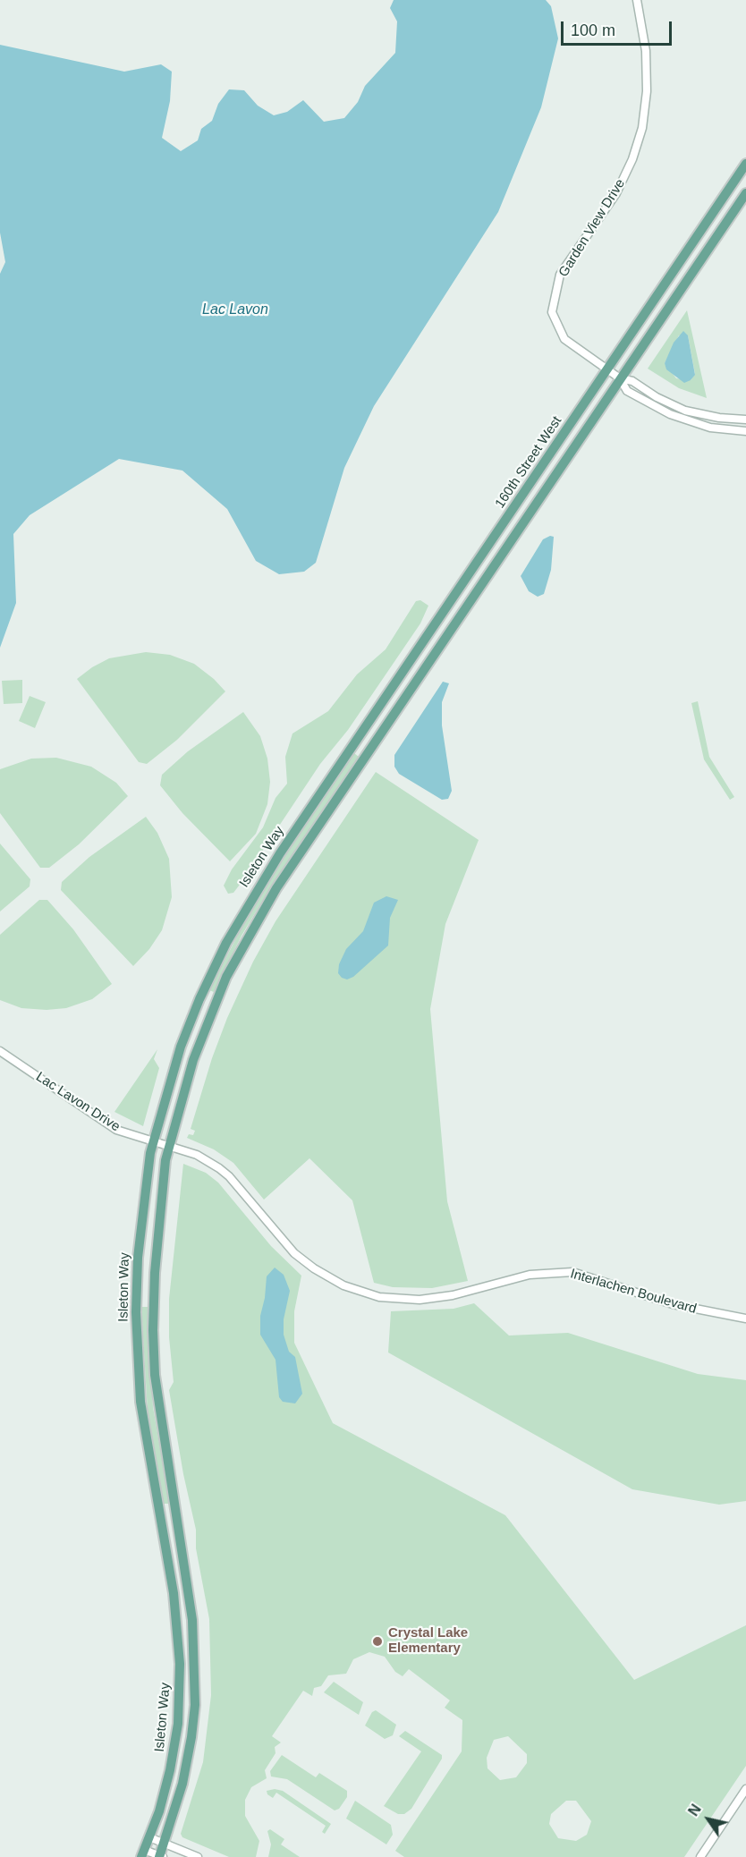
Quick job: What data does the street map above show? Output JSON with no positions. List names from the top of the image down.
{
  "streets": {
    "main road": ["160th Street West", "Isleton Way"],
    "street": ["Garden View Drive", "Lac Lavon Drive", "Interlachen Boulevard"]
  },
  "crossings": [
    ["Garden View Drive", "160th Street West"],
    ["Garden View Drive", "Isleton Way"],
    ["160th Street West", "Isleton Way"],
    ["Isleton Way", "Lac Lavon Drive"],
    ["Isleton Way", "Interlachen Boulevard"],
    ["Lac Lavon Drive", "Interlachen Boulevard"]
  ],
  "water": ["Lac Lavon"],
  "places": ["Crystal Lake Elementary"],
  "scale_bar": "100 m",
  "north": "top left"
}
